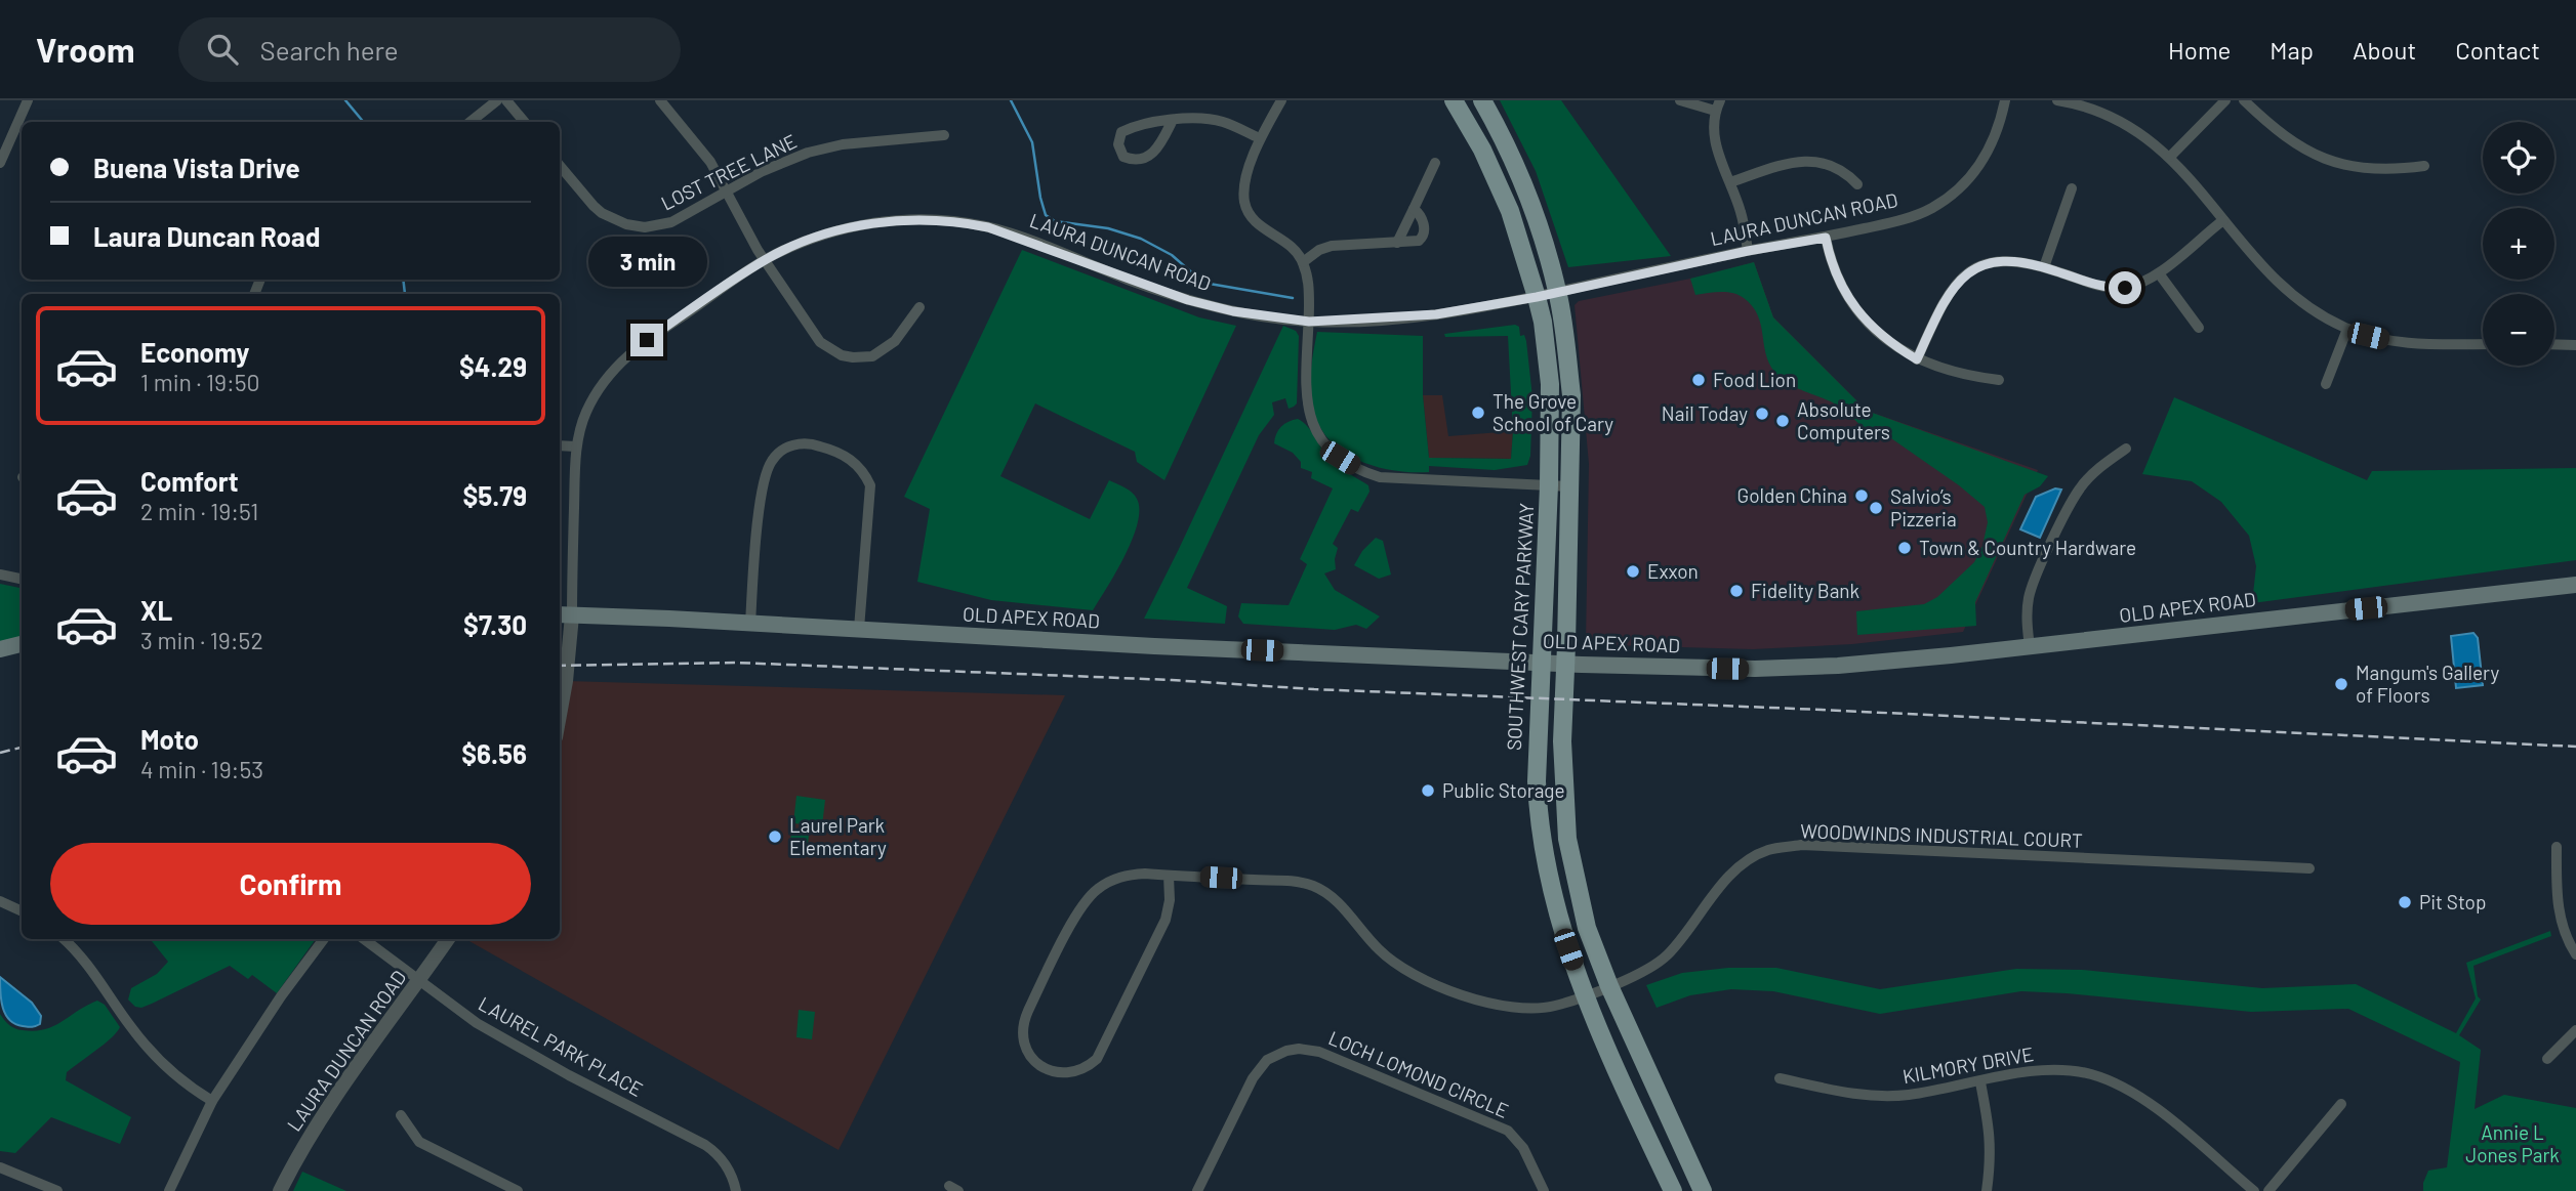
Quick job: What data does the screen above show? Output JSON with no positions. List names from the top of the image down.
{
  "streets": {
    "main road": ["OLD APEX ROAD", "SOUTHWEST CARY PARKWAY"],
    "street": [
      "LOST TREE LANE",
      "LAURA DUNCAN ROAD",
      "WOODWINDS INDUSTRIAL COURT",
      "LAUREL PARK PLACE",
      "KILMORY DRIVE",
      "LOCH LOMOND CIRCLE"
    ]
  },
  "crossings": [
    ["LAURA DUNCAN ROAD", "OLD APEX ROAD"],
    ["LAURA DUNCAN ROAD", "SOUTHWEST CARY PARKWAY"],
    ["LAURA DUNCAN ROAD", "LAUREL PARK PLACE"],
    ["OLD APEX ROAD", "SOUTHWEST CARY PARKWAY"],
    ["SOUTHWEST CARY PARKWAY", "WOODWINDS INDUSTRIAL COURT"]
  ],
  "parks": ["Annie L Jones Park"],
  "places": [
    "Food Lion",
    "The Grove School of Cary",
    "Nail Today",
    "Absolute Computers",
    "Golden China",
    "Salvio’s Pizzeria",
    "Town & Country Hardware",
    "Exxon",
    "Fidelity Bank",
    "Mangum's Gallery of Floors",
    "Public Storage",
    "Laurel Park Elementary",
    "Pit Stop"
  ],
  "page": {
    "header": "Vroom",
    "search": "Search here",
    "nav": [
      "Home",
      "Map",
      "About",
      "Contact"
    ],
    "map_buttons": ["+", "−"],
    "banner": ["Buena Vista Drive", "Laura Duncan Road"],
    "bubble": "3 min",
    "list": [
      {
        "name": "Economy",
        "note": "1 min · 19:50",
        "value": "$4.29"
      },
      {
        "name": "Comfort",
        "note": "2 min · 19:51",
        "value": "$5.79"
      },
      {
        "name": "XL",
        "note": "3 min · 19:52",
        "value": "$7.30"
      },
      {
        "name": "Moto",
        "note": "4 min · 19:53",
        "value": "$6.56"
      }
    ],
    "buttons": "Confirm"
  }
}
